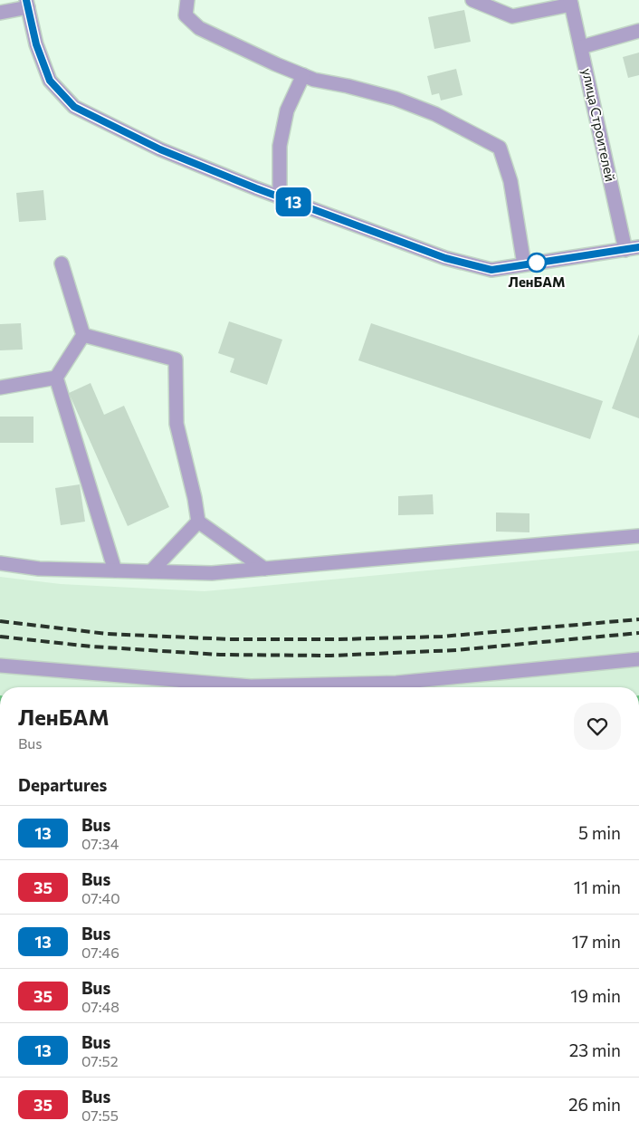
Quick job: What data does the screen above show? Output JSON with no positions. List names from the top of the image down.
{
  "streets": {
    "street": ["улица Строителей"]
  },
  "places": ["ЛенБАМ"],
  "lines": ["bus line 13"],
  "page": {
    "on_map": "13",
    "heading": [
      ["ЛенБАМ", "Bus"],
      "Departures"
    ],
    "list": [
      {
        "mark": "13",
        "name": "Bus",
        "note": "07:34",
        "value": "5 min"
      },
      {
        "mark": "35",
        "name": "Bus",
        "note": "07:40",
        "value": "11 min"
      },
      {
        "mark": "13",
        "name": "Bus",
        "note": "07:46",
        "value": "17 min"
      },
      {
        "mark": "35",
        "name": "Bus",
        "note": "07:48",
        "value": "19 min"
      },
      {
        "mark": "13",
        "name": "Bus",
        "note": "07:52",
        "value": "23 min"
      },
      {
        "mark": "35",
        "name": "Bus",
        "note": "07:55",
        "value": "26 min"
      }
    ]
  }
}
